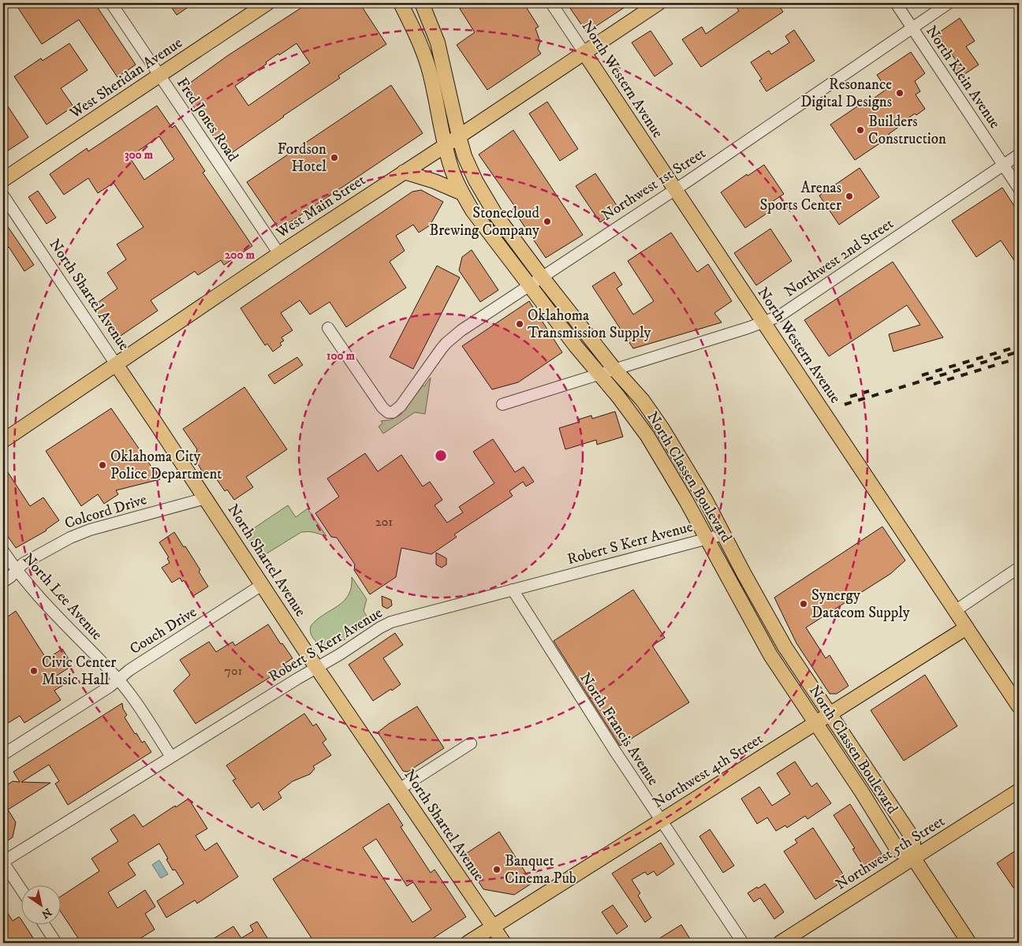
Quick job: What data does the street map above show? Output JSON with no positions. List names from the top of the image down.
{
  "streets": {
    "main road": [
      "West Sheridan Avenue",
      "North Western Avenue",
      "West Main Street",
      "North Shartel Avenue",
      "North Classen Boulevard",
      "Northwest 4th Street",
      "Northwest 5th Street"
    ],
    "street": [
      "North Klein Avenue",
      "Fred Jones Road",
      "Northwest 1st Street",
      "Northwest 2nd Street",
      "Colcord Drive",
      "Robert S Kerr Avenue",
      "North Lee Avenue",
      "Couch Drive",
      "North Francis Avenue"
    ]
  },
  "crossings": [
    ["North Klein Avenue", "Northwest 1st Street"],
    ["North Klein Avenue", "Northwest 2nd Street"],
    ["West Sheridan Avenue", "Fred Jones Road"],
    ["North Western Avenue", "Northwest 1st Street"],
    ["North Western Avenue", "West Main Street"],
    ["North Western Avenue", "Northwest 2nd Street"],
    ["North Western Avenue", "Northwest 4th Street"],
    ["Fred Jones Road", "West Main Street"],
    ["Northwest 1st Street", "North Classen Boulevard"],
    ["West Main Street", "North Shartel Avenue"],
    ["West Main Street", "North Classen Boulevard"],
    ["Northwest 2nd Street", "North Classen Boulevard"],
    ["North Shartel Avenue", "Colcord Drive"],
    ["North Shartel Avenue", "Robert S Kerr Avenue"],
    ["North Shartel Avenue", "Couch Drive"],
    ["North Shartel Avenue", "Northwest 4th Street"],
    ["North Classen Boulevard", "Robert S Kerr Avenue"],
    ["North Classen Boulevard", "Northwest 4th Street"],
    ["North Classen Boulevard", "Northwest 5th Street"],
    ["Colcord Drive", "North Lee Avenue"],
    ["Robert S Kerr Avenue", "North Lee Avenue"],
    ["Robert S Kerr Avenue", "North Francis Avenue"],
    ["North Lee Avenue", "Couch Drive"],
    ["North Francis Avenue", "Northwest 4th Street"]
  ],
  "places": [
    "Resonance Digital Designs",
    "Builders Construction",
    "Fordson Hotel",
    "Arenas Sports Center",
    "Stonecloud Brewing Company",
    "Oklahoma Transmission Supply",
    "Oklahoma City Police Department",
    "Synergy Datacom Supply",
    "Civic Center Music Hall",
    "Banquet Cinema Pub"
  ],
  "house_numbers": ["201", "701"],
  "north": "bottom right",
  "rings": ["300 m", "200 m", "100 m"]
}
